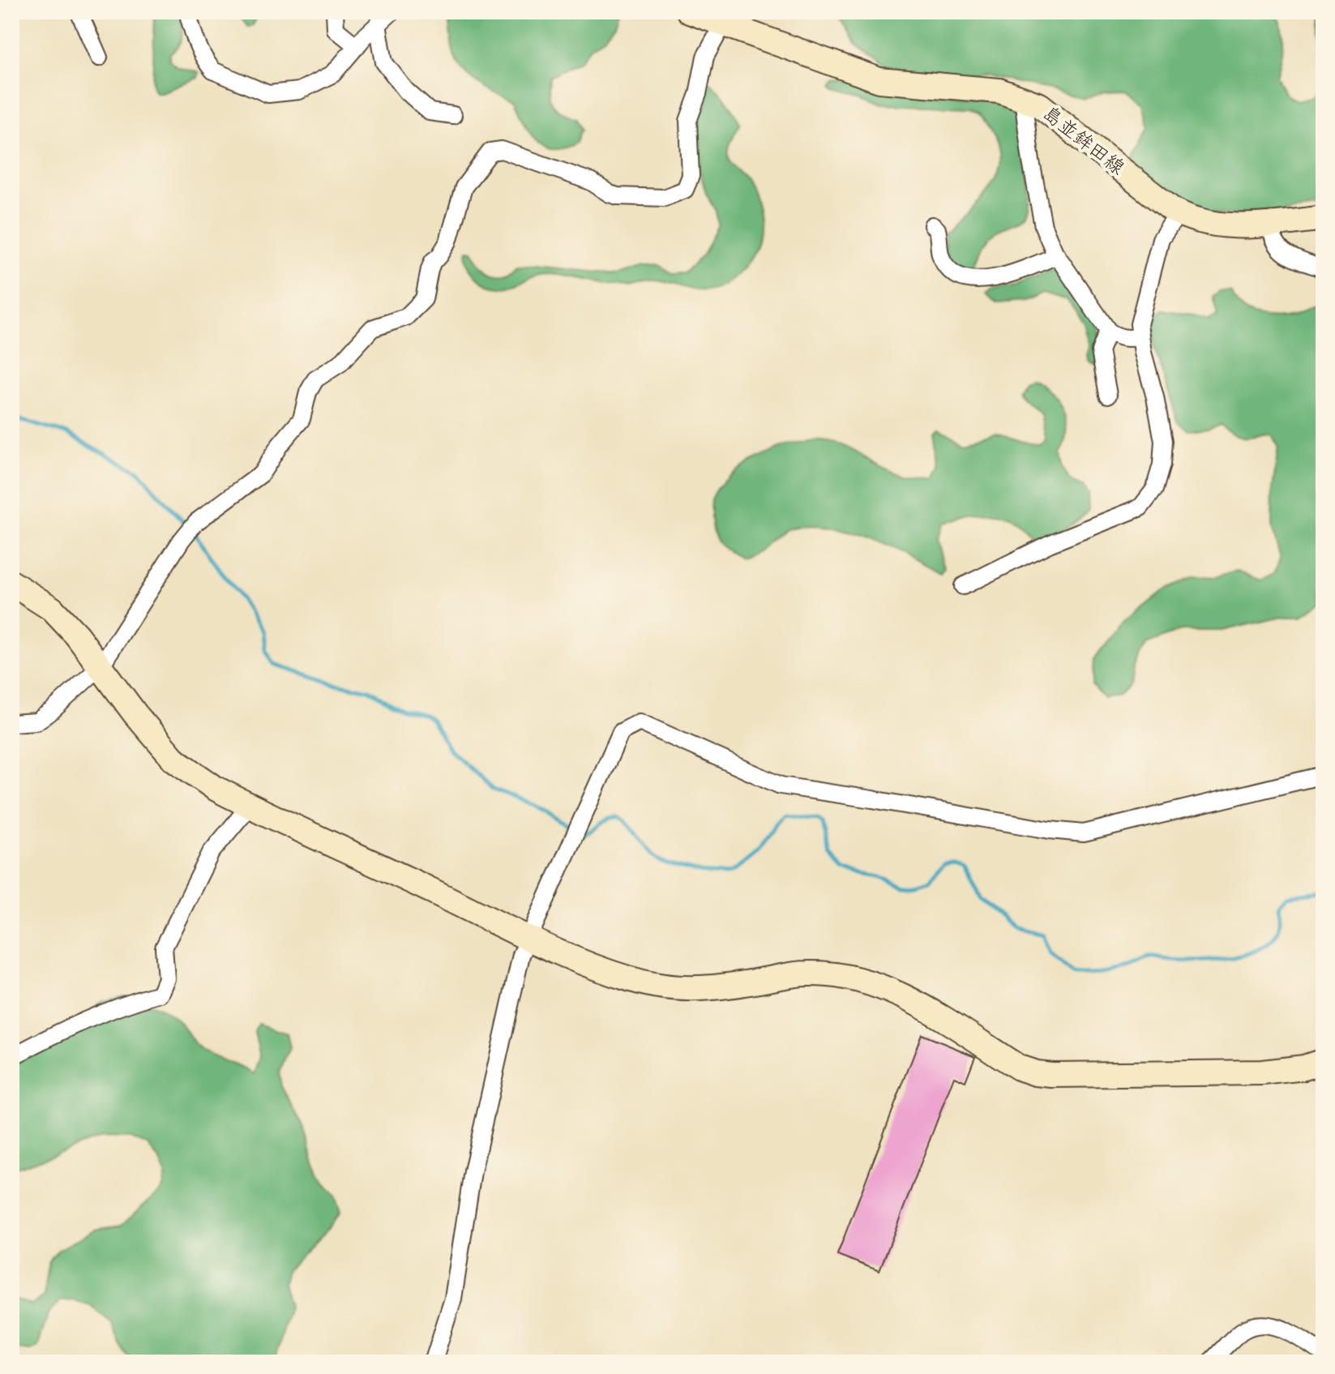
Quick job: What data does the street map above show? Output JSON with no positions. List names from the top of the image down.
{
  "streets": {
    "street": ["島並鉾田線"]
  }
}
